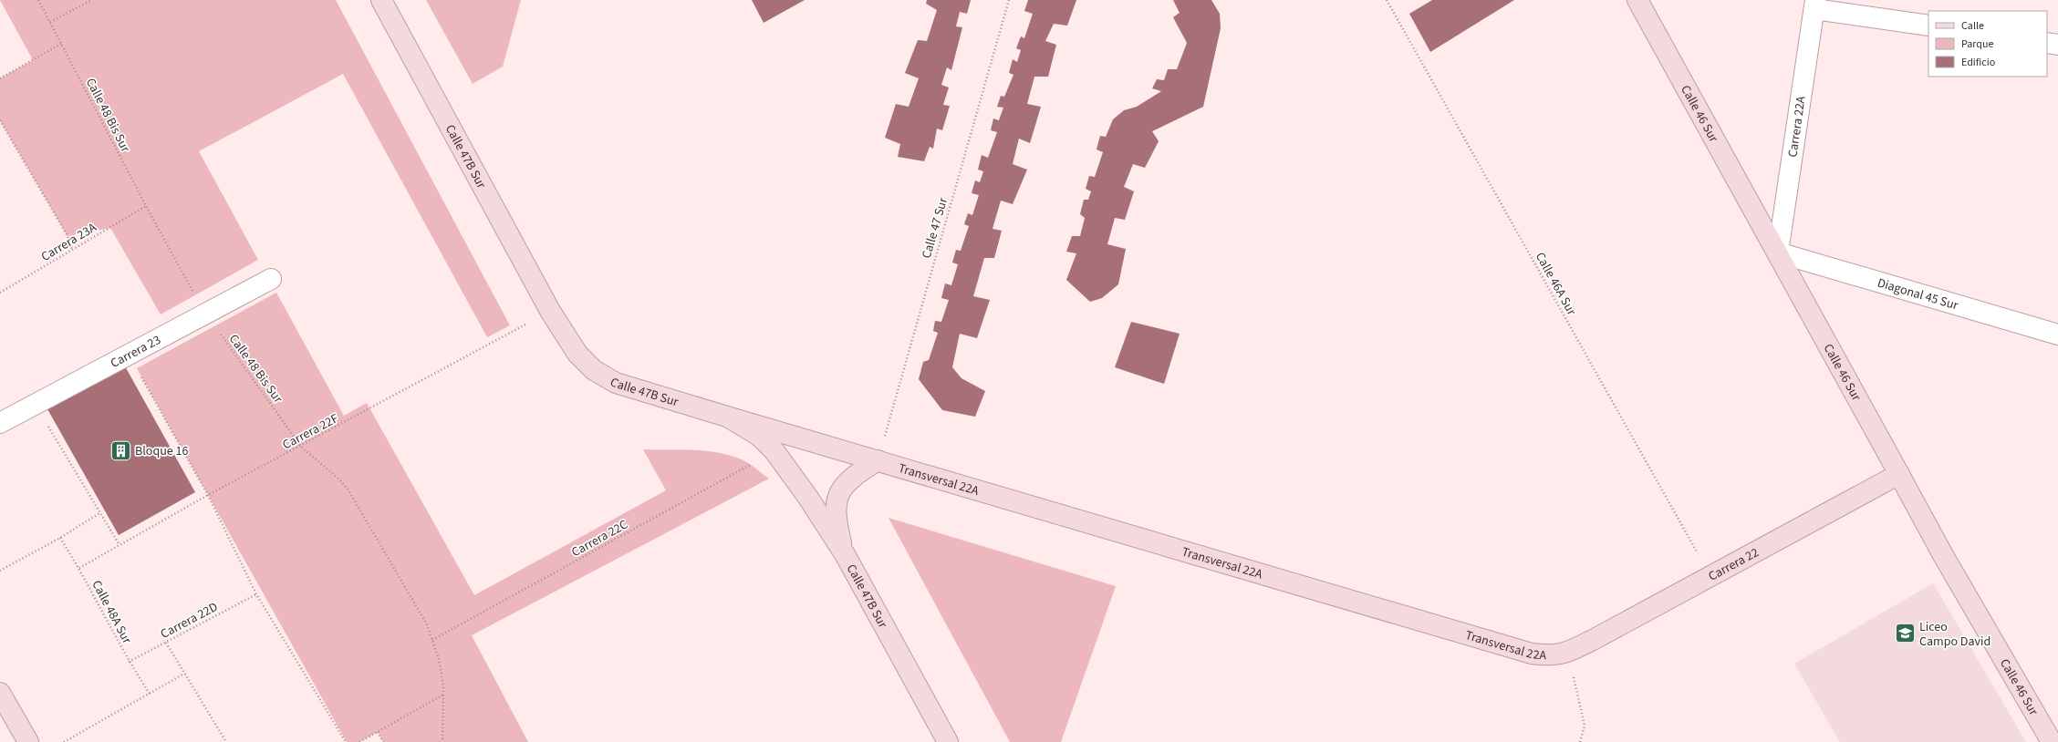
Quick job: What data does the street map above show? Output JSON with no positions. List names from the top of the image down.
{
  "streets": {
    "street": [
      "Calle 46 Sur",
      "Carrera 22A",
      "Calle 47B Sur",
      "Diagonal 45 Sur",
      "Carrera 23",
      "Transversal 22A",
      "Carrera 22"
    ],
    "path": [
      "Calle 48 Bis Sur",
      "Calle 47 Sur",
      "Carrera 23A",
      "Calle 46A Sur",
      "Carrera 22F",
      "Carrera 22C",
      "Calle 48A Sur",
      "Carrera 22D"
    ]
  },
  "crossings": [
    ["Calle 46 Sur", "Carrera 22A"],
    ["Calle 46 Sur", "Diagonal 45 Sur"],
    ["Calle 46 Sur", "Carrera 22"],
    ["Calle 48 Bis Sur", "Carrera 23A"],
    ["Calle 48 Bis Sur", "Carrera 23"],
    ["Calle 48 Bis Sur", "Carrera 22F"],
    ["Calle 48 Bis Sur", "Carrera 22C"],
    ["Carrera 22A", "Diagonal 45 Sur"],
    ["Calle 47B Sur", "Carrera 22F"],
    ["Calle 47B Sur", "Transversal 22A"],
    ["Calle 47B Sur", "Carrera 22C"],
    ["Calle 47 Sur", "Transversal 22A"],
    ["Calle 46A Sur", "Carrera 22"],
    ["Carrera 22F", "Calle 48A Sur"],
    ["Transversal 22A", "Carrera 22"],
    ["Calle 48A Sur", "Carrera 22D"]
  ],
  "places": {
    "building": ["Bloque 16"],
    "school or university": ["Liceo Campo David"]
  },
  "legend": ["Calle", "Parque", "Edificio"]
}
